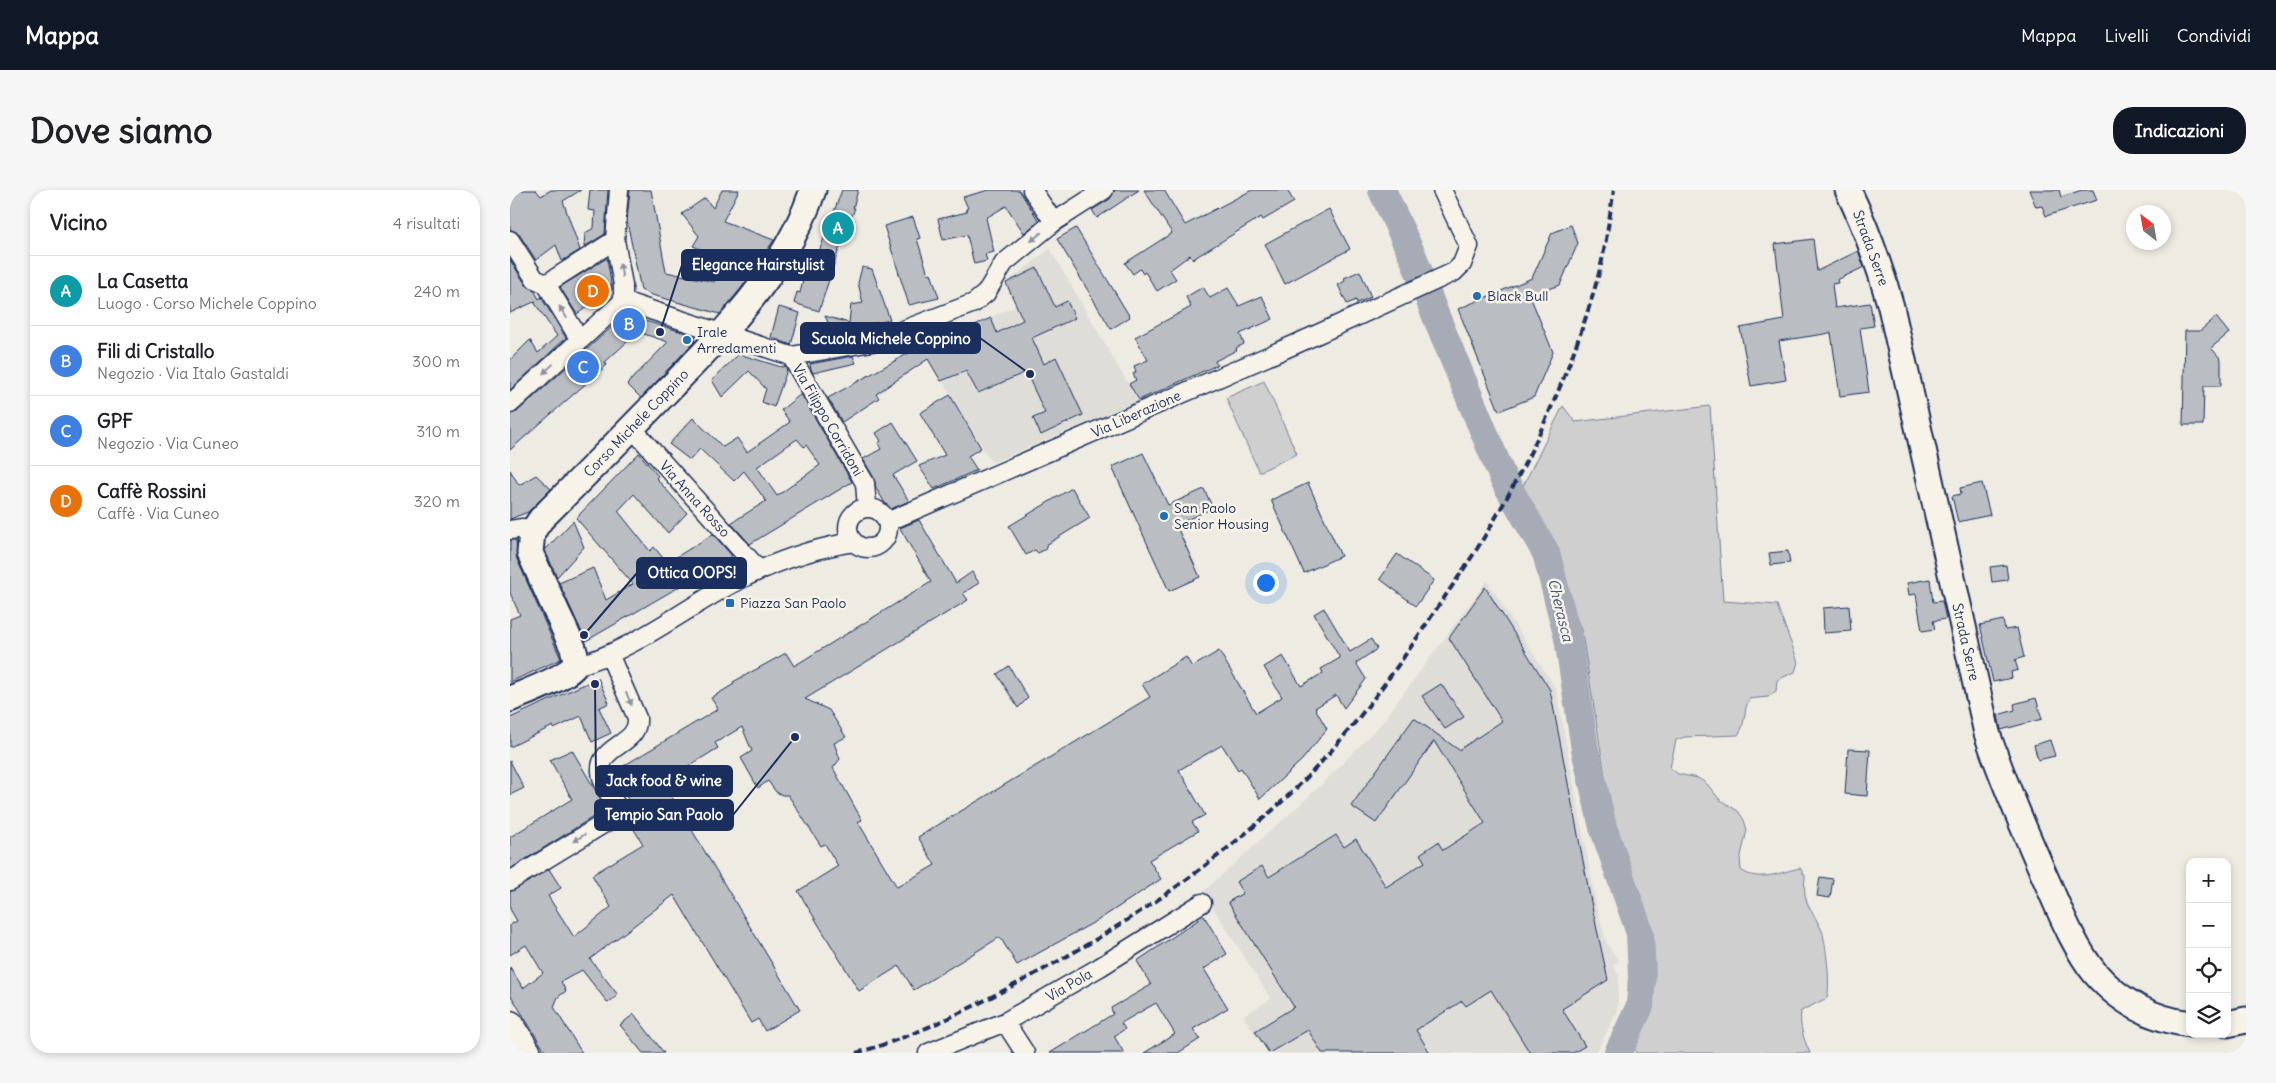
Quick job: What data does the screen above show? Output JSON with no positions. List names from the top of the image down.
{
  "streets": {
    "main road": ["Strada Serre", "Corso Michele Coppino"],
    "street": [
      "Via Liberazione",
      "Via Filippo Corridoni",
      "Via Anna Rosso",
      "Via Pola"
    ]
  },
  "crossings": [
    ["Via Liberazione", "Via Filippo Corridoni"],
    ["Via Filippo Corridoni", "Corso Michele Coppino"],
    ["Corso Michele Coppino", "Via Anna Rosso"]
  ],
  "water": ["Cherasca"],
  "places": {
    "other": [
      "Black Bull",
      "Elegance Hairstylist",
      "Irale Arredamenti",
      "Scuola Michele Coppino",
      "San Paolo Senior Housing",
      "Ottica OOPS!",
      "Jack food & wine",
      "Tempio San Paolo"
    ],
    "transit": ["Piazza San Paolo"]
  },
  "north": "top left",
  "page": {
    "header": "Mappa",
    "nav": ["Mappa", "Livelli", "Condividi"],
    "buttons": "Indicazioni",
    "title": "Dove siamo",
    "heading": ["Vicino", "4 risultati"],
    "pins": [
      "A",
      "D",
      "B",
      "C"
    ],
    "list": [
      {
        "mark": "A",
        "name": "La Casetta",
        "note": "Luogo · Corso Michele Coppino",
        "value": "240 m"
      },
      {
        "mark": "B",
        "name": "Fili di Cristallo",
        "note": "Negozio · Via Italo Gastaldi",
        "value": "300 m"
      },
      {
        "mark": "C",
        "name": "GPF",
        "note": "Negozio · Via Cuneo",
        "value": "310 m"
      },
      {
        "mark": "D",
        "name": "Caffè Rossini",
        "note": "Caffè · Via Cuneo",
        "value": "320 m"
      }
    ],
    "map_buttons": ["+", "−"]
  }
}
